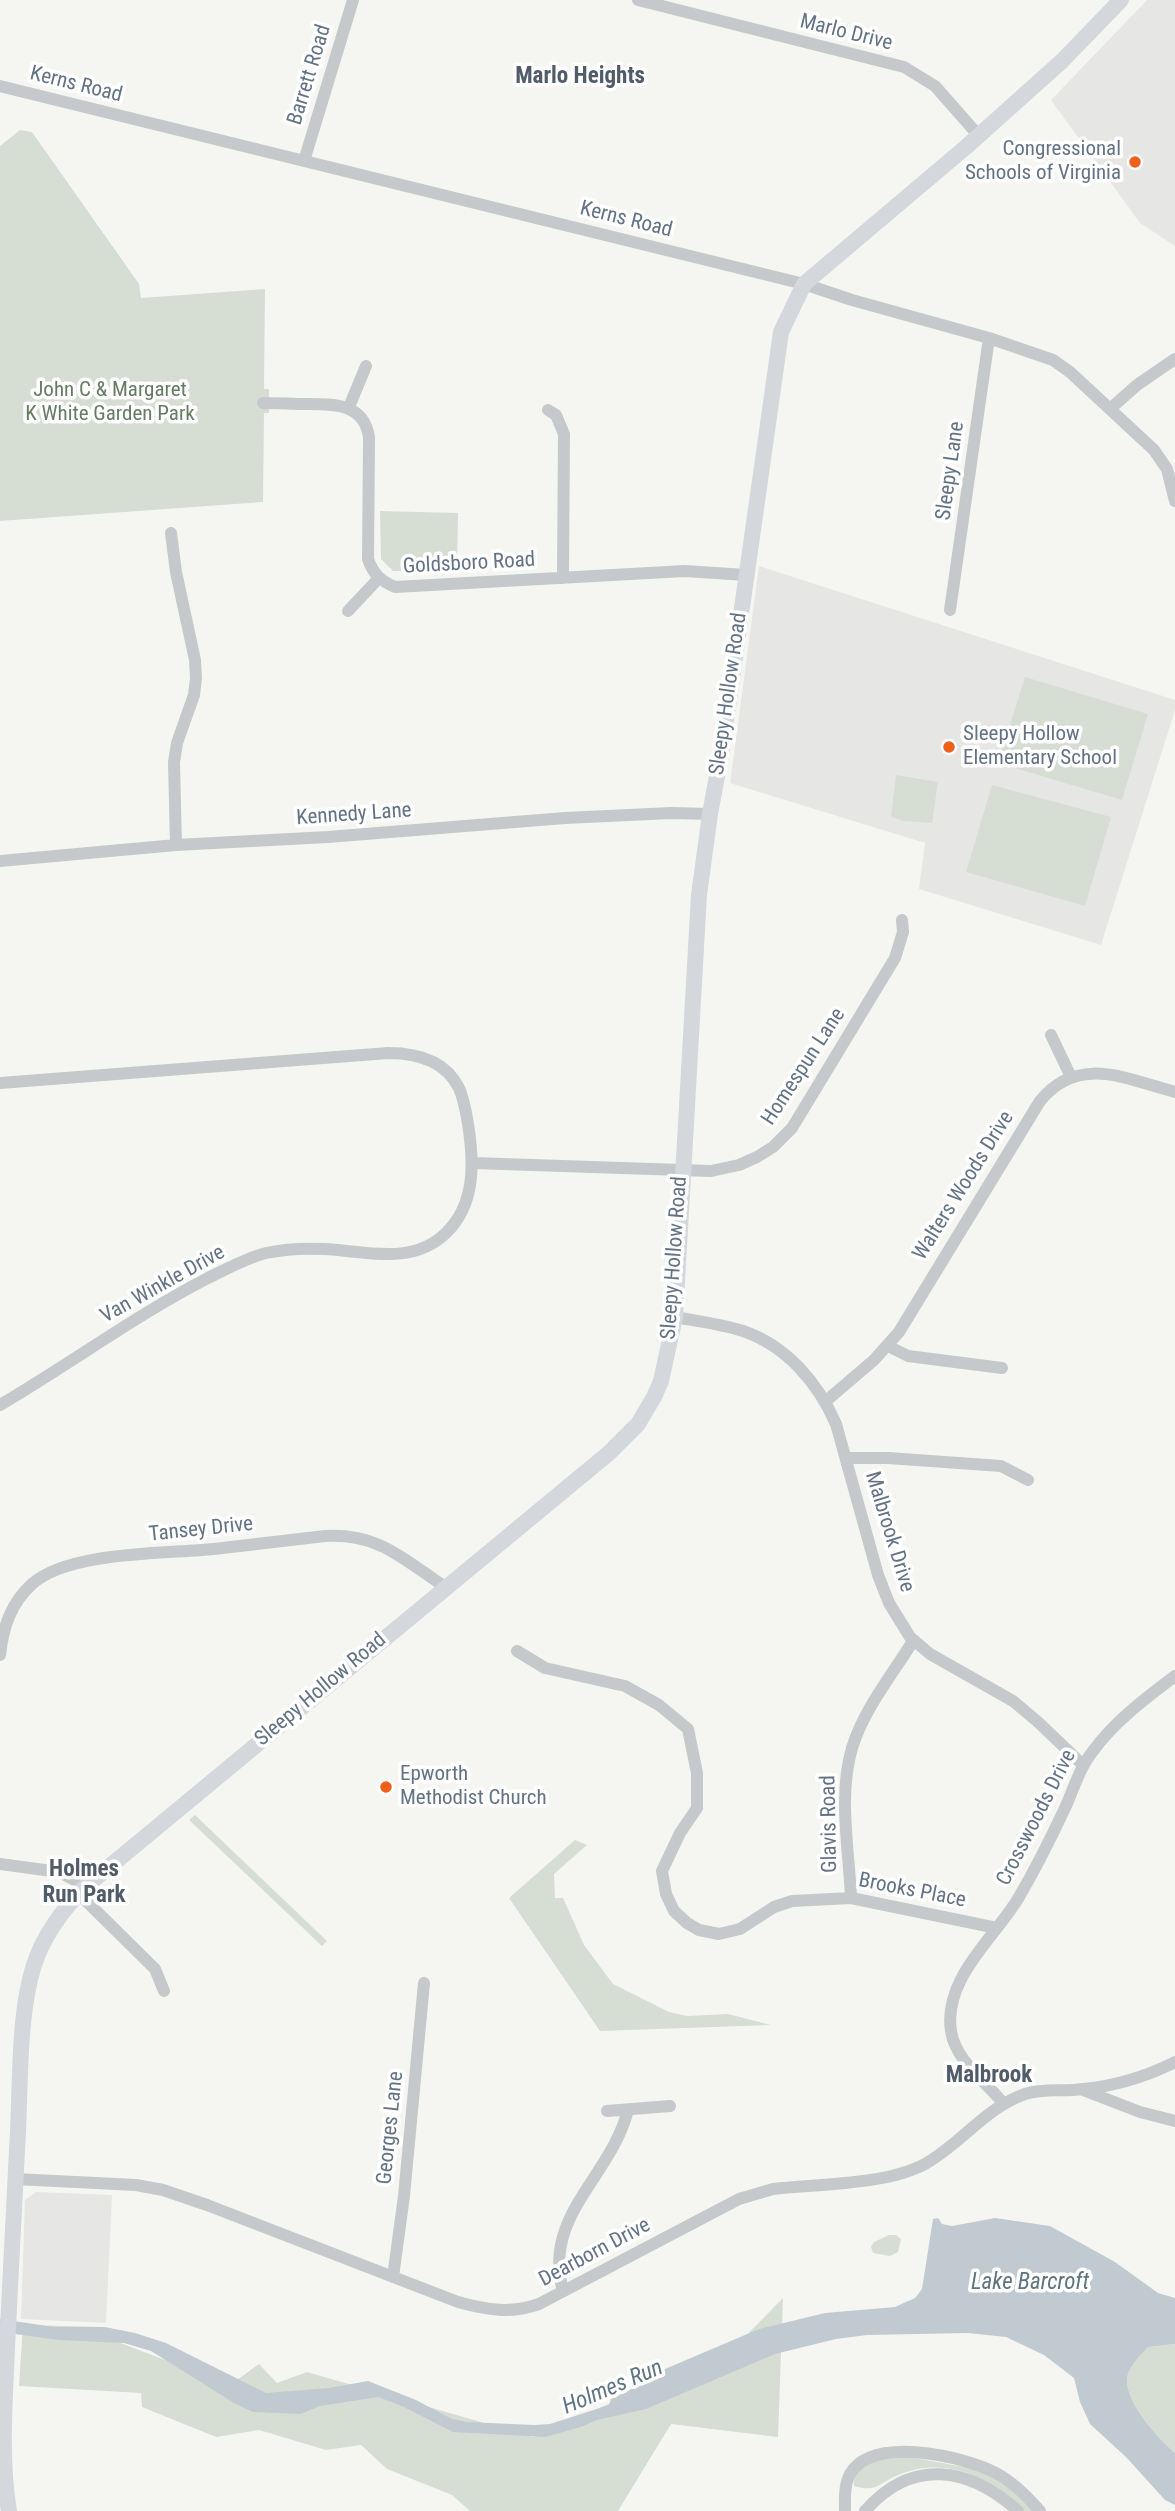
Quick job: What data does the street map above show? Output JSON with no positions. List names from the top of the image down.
{
  "streets": {
    "main road": ["Sleepy Hollow Road"],
    "street": [
      "Marlo Drive",
      "Barrett Road",
      "Kerns Road",
      "Sleepy Lane",
      "Goldsboro Road",
      "Kennedy Lane",
      "Homespun Lane",
      "Walters Woods Drive",
      "Van Winkle Drive",
      "Tansey Drive",
      "Malbrook Drive",
      "Crosswoods Drive",
      "Glavis Road",
      "Brooks Place",
      "Georges Lane",
      "Dearborn Drive"
    ]
  },
  "crossings": [
    ["Marlo Drive", "Sleepy Hollow Road"],
    ["Barrett Road", "Kerns Road"],
    ["Kerns Road", "Sleepy Lane"],
    ["Kerns Road", "Sleepy Hollow Road"],
    ["Goldsboro Road", "Sleepy Hollow Road"],
    ["Sleepy Hollow Road", "Kennedy Lane"],
    ["Sleepy Hollow Road", "Homespun Lane"],
    ["Sleepy Hollow Road", "Tansey Drive"],
    ["Sleepy Hollow Road", "Malbrook Drive"],
    ["Sleepy Hollow Road", "Dearborn Drive"],
    ["Walters Woods Drive", "Malbrook Drive"],
    ["Malbrook Drive", "Crosswoods Drive"],
    ["Malbrook Drive", "Glavis Road"],
    ["Crosswoods Drive", "Brooks Place"],
    ["Crosswoods Drive", "Dearborn Drive"],
    ["Glavis Road", "Brooks Place"],
    ["Georges Lane", "Dearborn Drive"]
  ],
  "districts": ["Marlo Heights", "Holmes Run Park", "Malbrook"],
  "water": ["Lake Barcroft", "Holmes Run"],
  "parks": ["John C & Margaret K White Garden Park"],
  "places": ["Congressional Schools of Virginia", "Sleepy Hollow Elementary School", "Epworth Methodist Church"]
}
